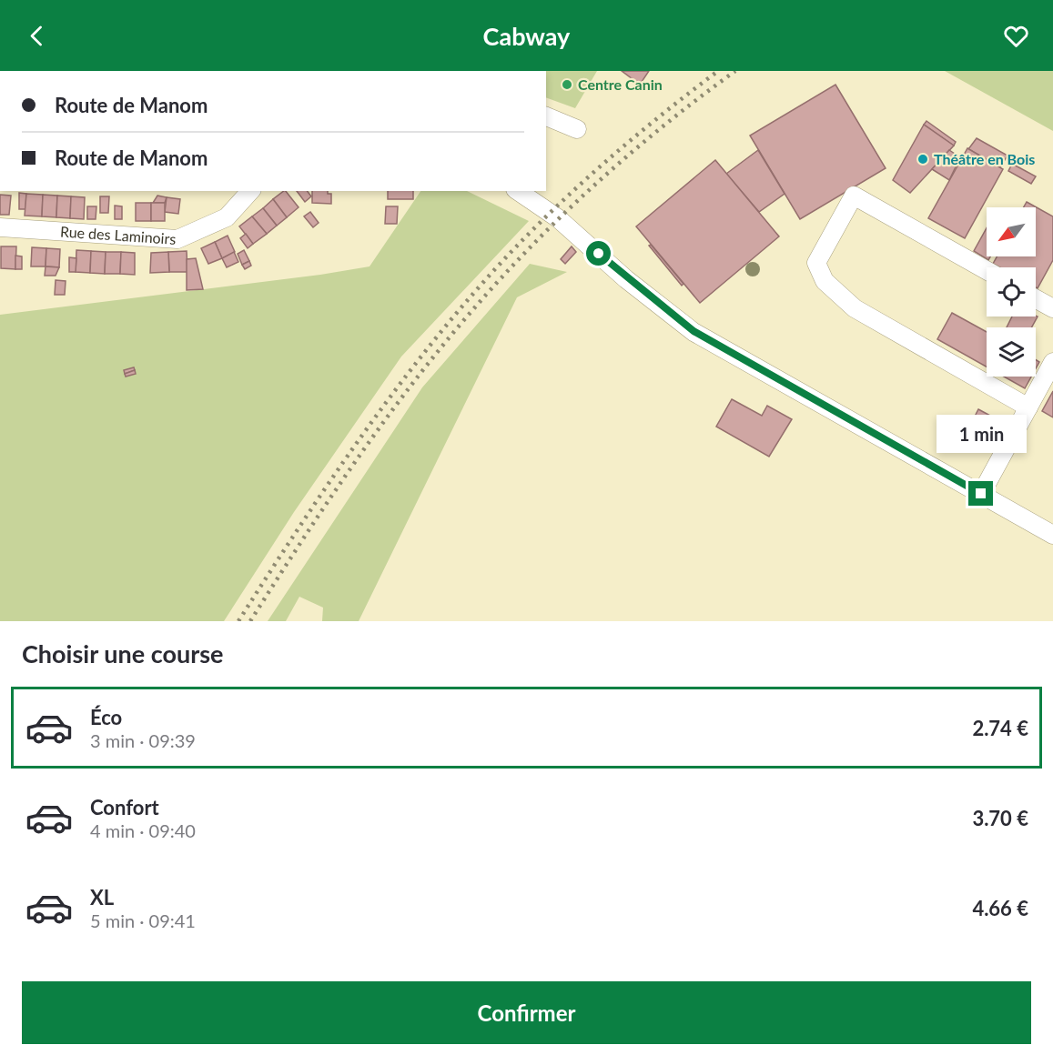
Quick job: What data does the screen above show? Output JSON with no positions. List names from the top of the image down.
{
  "streets": {
    "street": ["Rue des Laminoirs"]
  },
  "places": ["Centre Canin", "Théâtre en Bois"],
  "north": "bottom left",
  "page": {
    "header": "Cabway",
    "banner": ["Route de Manom", "Route de Manom"],
    "bubble": "1 min",
    "heading": "Choisir une course",
    "list": [
      {
        "name": "Éco",
        "note": "3 min · 09:39",
        "value": "2.74 €"
      },
      {
        "name": "Confort",
        "note": "4 min · 09:40",
        "value": "3.70 €"
      },
      {
        "name": "XL",
        "note": "5 min · 09:41",
        "value": "4.66 €"
      }
    ],
    "buttons": "Confirmer"
  }
}
